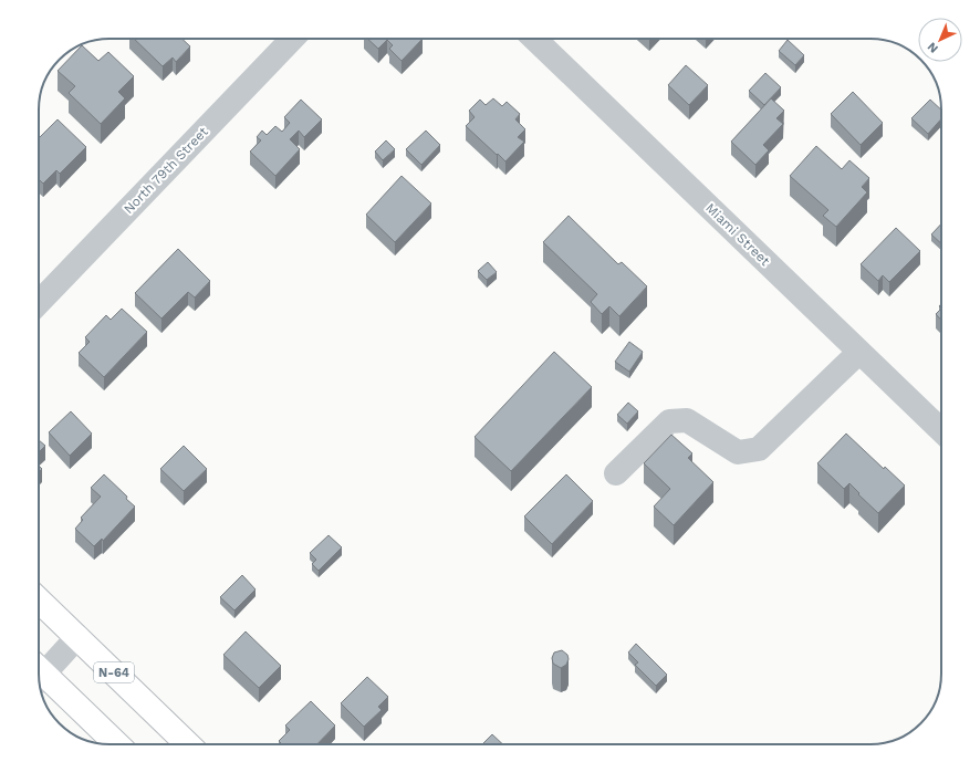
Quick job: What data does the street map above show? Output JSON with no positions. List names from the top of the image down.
{
  "streets": {
    "main road": ["N-64"],
    "street": ["North 79th Street", "Miami Street"]
  },
  "north": "bottom left"
}
